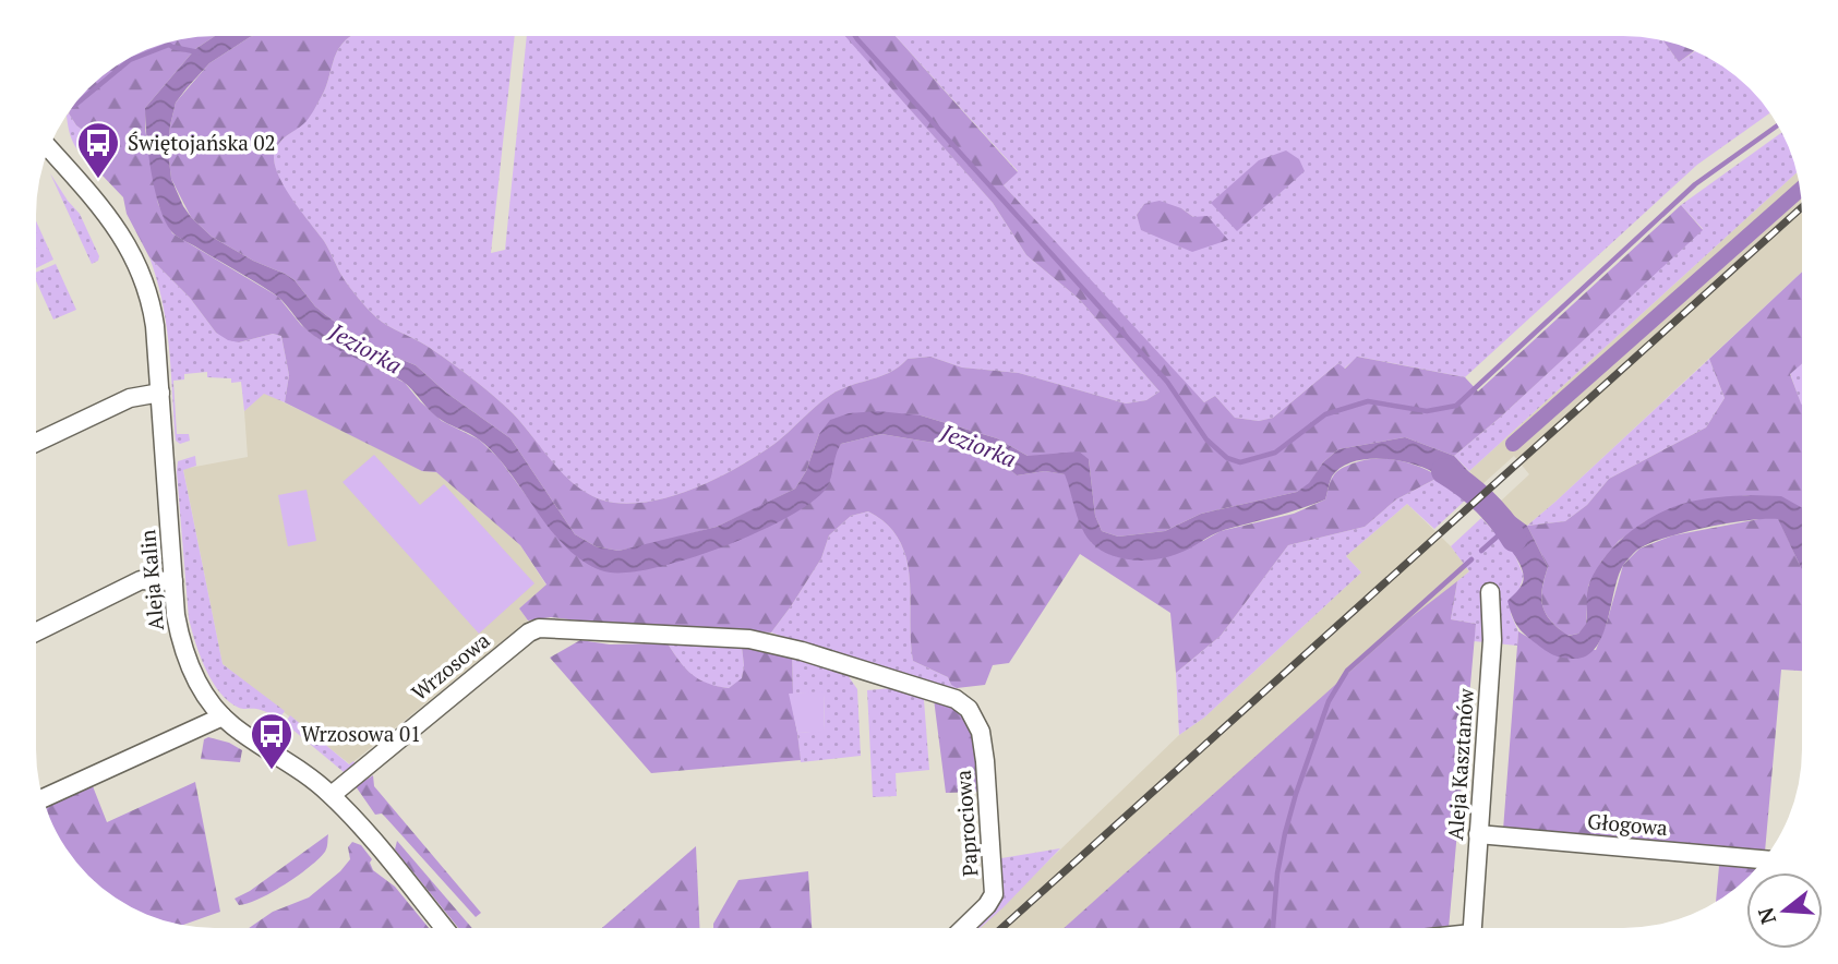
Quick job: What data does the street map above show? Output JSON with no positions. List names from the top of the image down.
{
  "streets": {
    "street": [
      "Aleja Kalin",
      "Wrzosowa",
      "Aleja Kasztanów",
      "Paprociowa",
      "Głogowa"
    ]
  },
  "crossings": [
    ["Aleja Kalin", "Wrzosowa"],
    ["Wrzosowa", "Paprociowa"],
    ["Aleja Kasztanów", "Głogowa"]
  ],
  "water": ["Jeziorka"],
  "places": {
    "bus stop": ["Świętojańska 02", "Wrzosowa 01"]
  },
  "north": "left"
}
